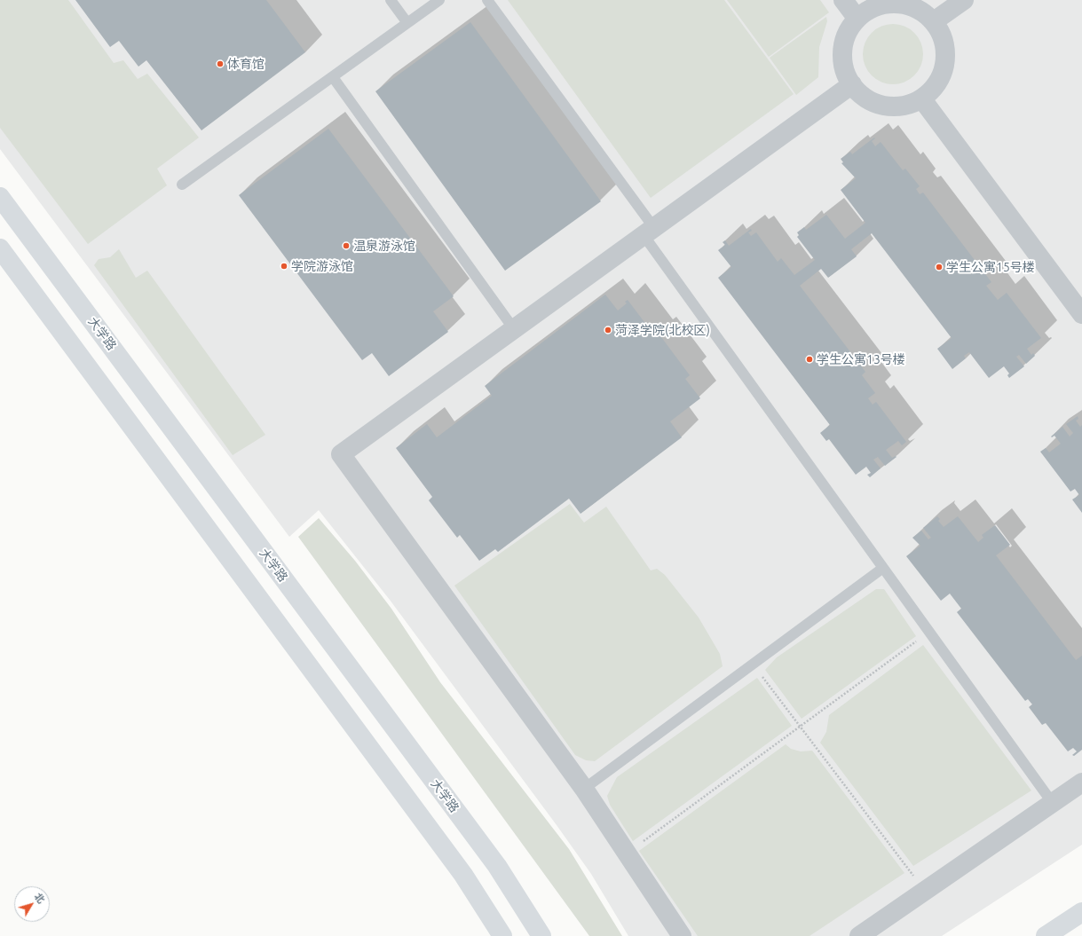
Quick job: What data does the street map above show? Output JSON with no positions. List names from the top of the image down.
{
  "streets": {
    "main road": ["大学路"]
  },
  "places": [
    "体育馆",
    "温泉游泳馆",
    "学院游泳馆",
    "学生公寓15号楼",
    "菏泽学院(北校区)",
    "学生公寓13号楼"
  ],
  "north": "top right"
}
